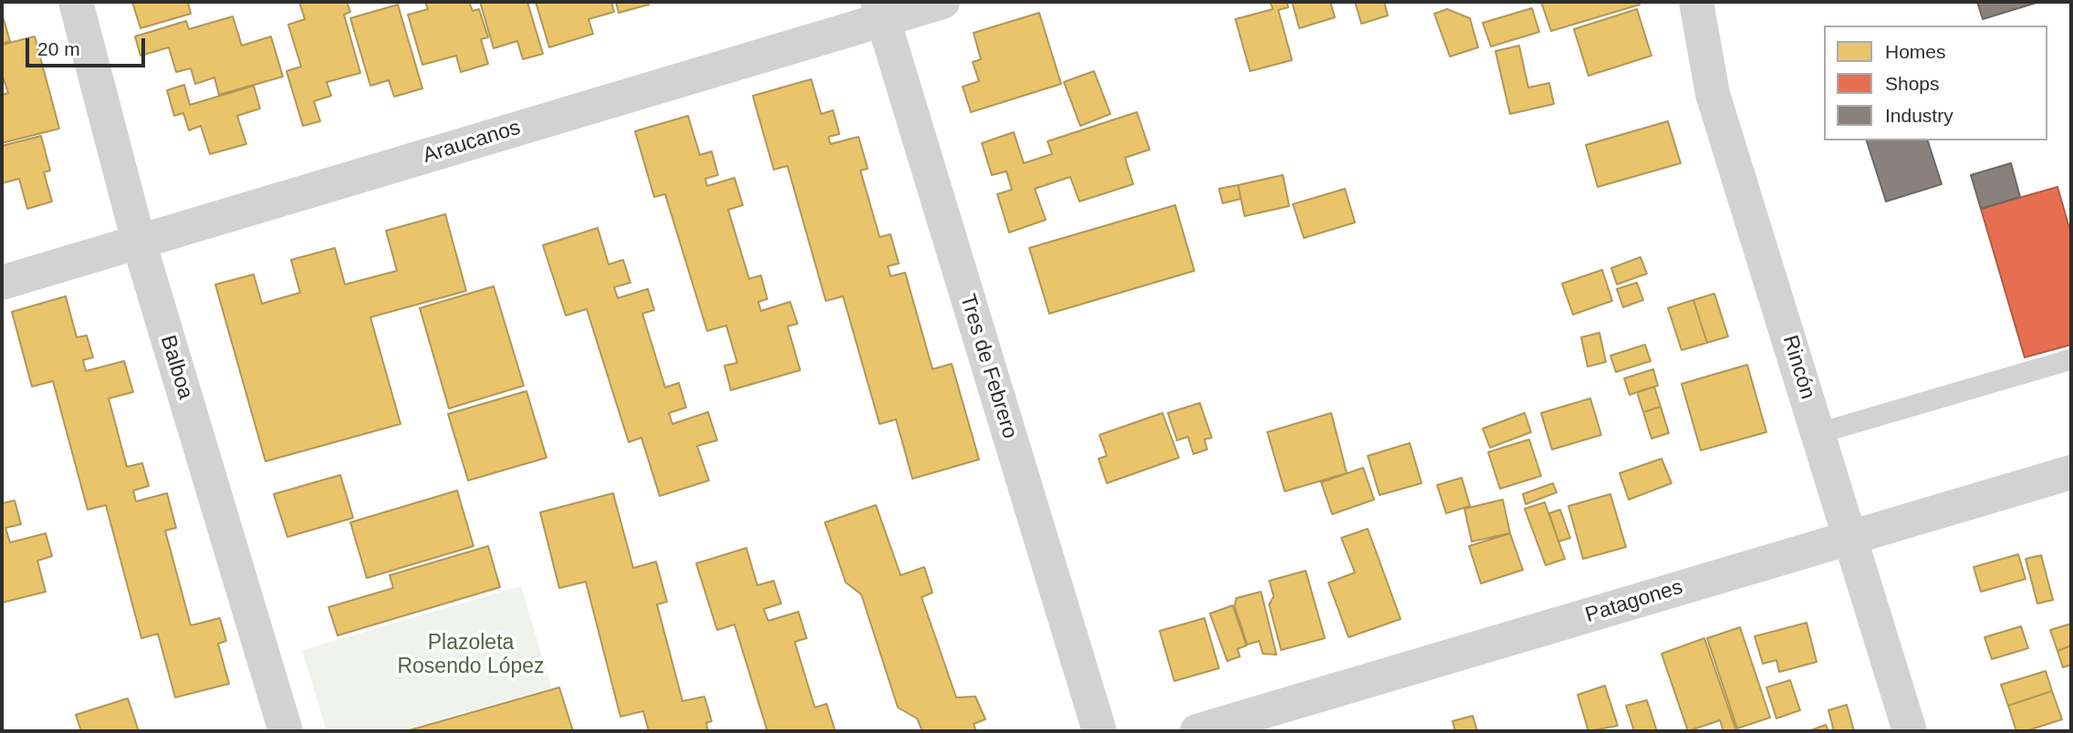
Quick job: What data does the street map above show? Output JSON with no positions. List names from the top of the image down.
{
  "streets": {
    "street": [
      "Araucanos",
      "Tres de Febrero",
      "Balboa",
      "Rincón",
      "Patagones"
    ]
  },
  "crossings": [
    ["Araucanos", "Tres de Febrero"],
    ["Araucanos", "Balboa"],
    ["Rincón", "Patagones"]
  ],
  "parks": ["Plazoleta Rosendo López"],
  "legend": ["Homes", "Shops", "Industry"],
  "scale_bar": "20 m"
}
